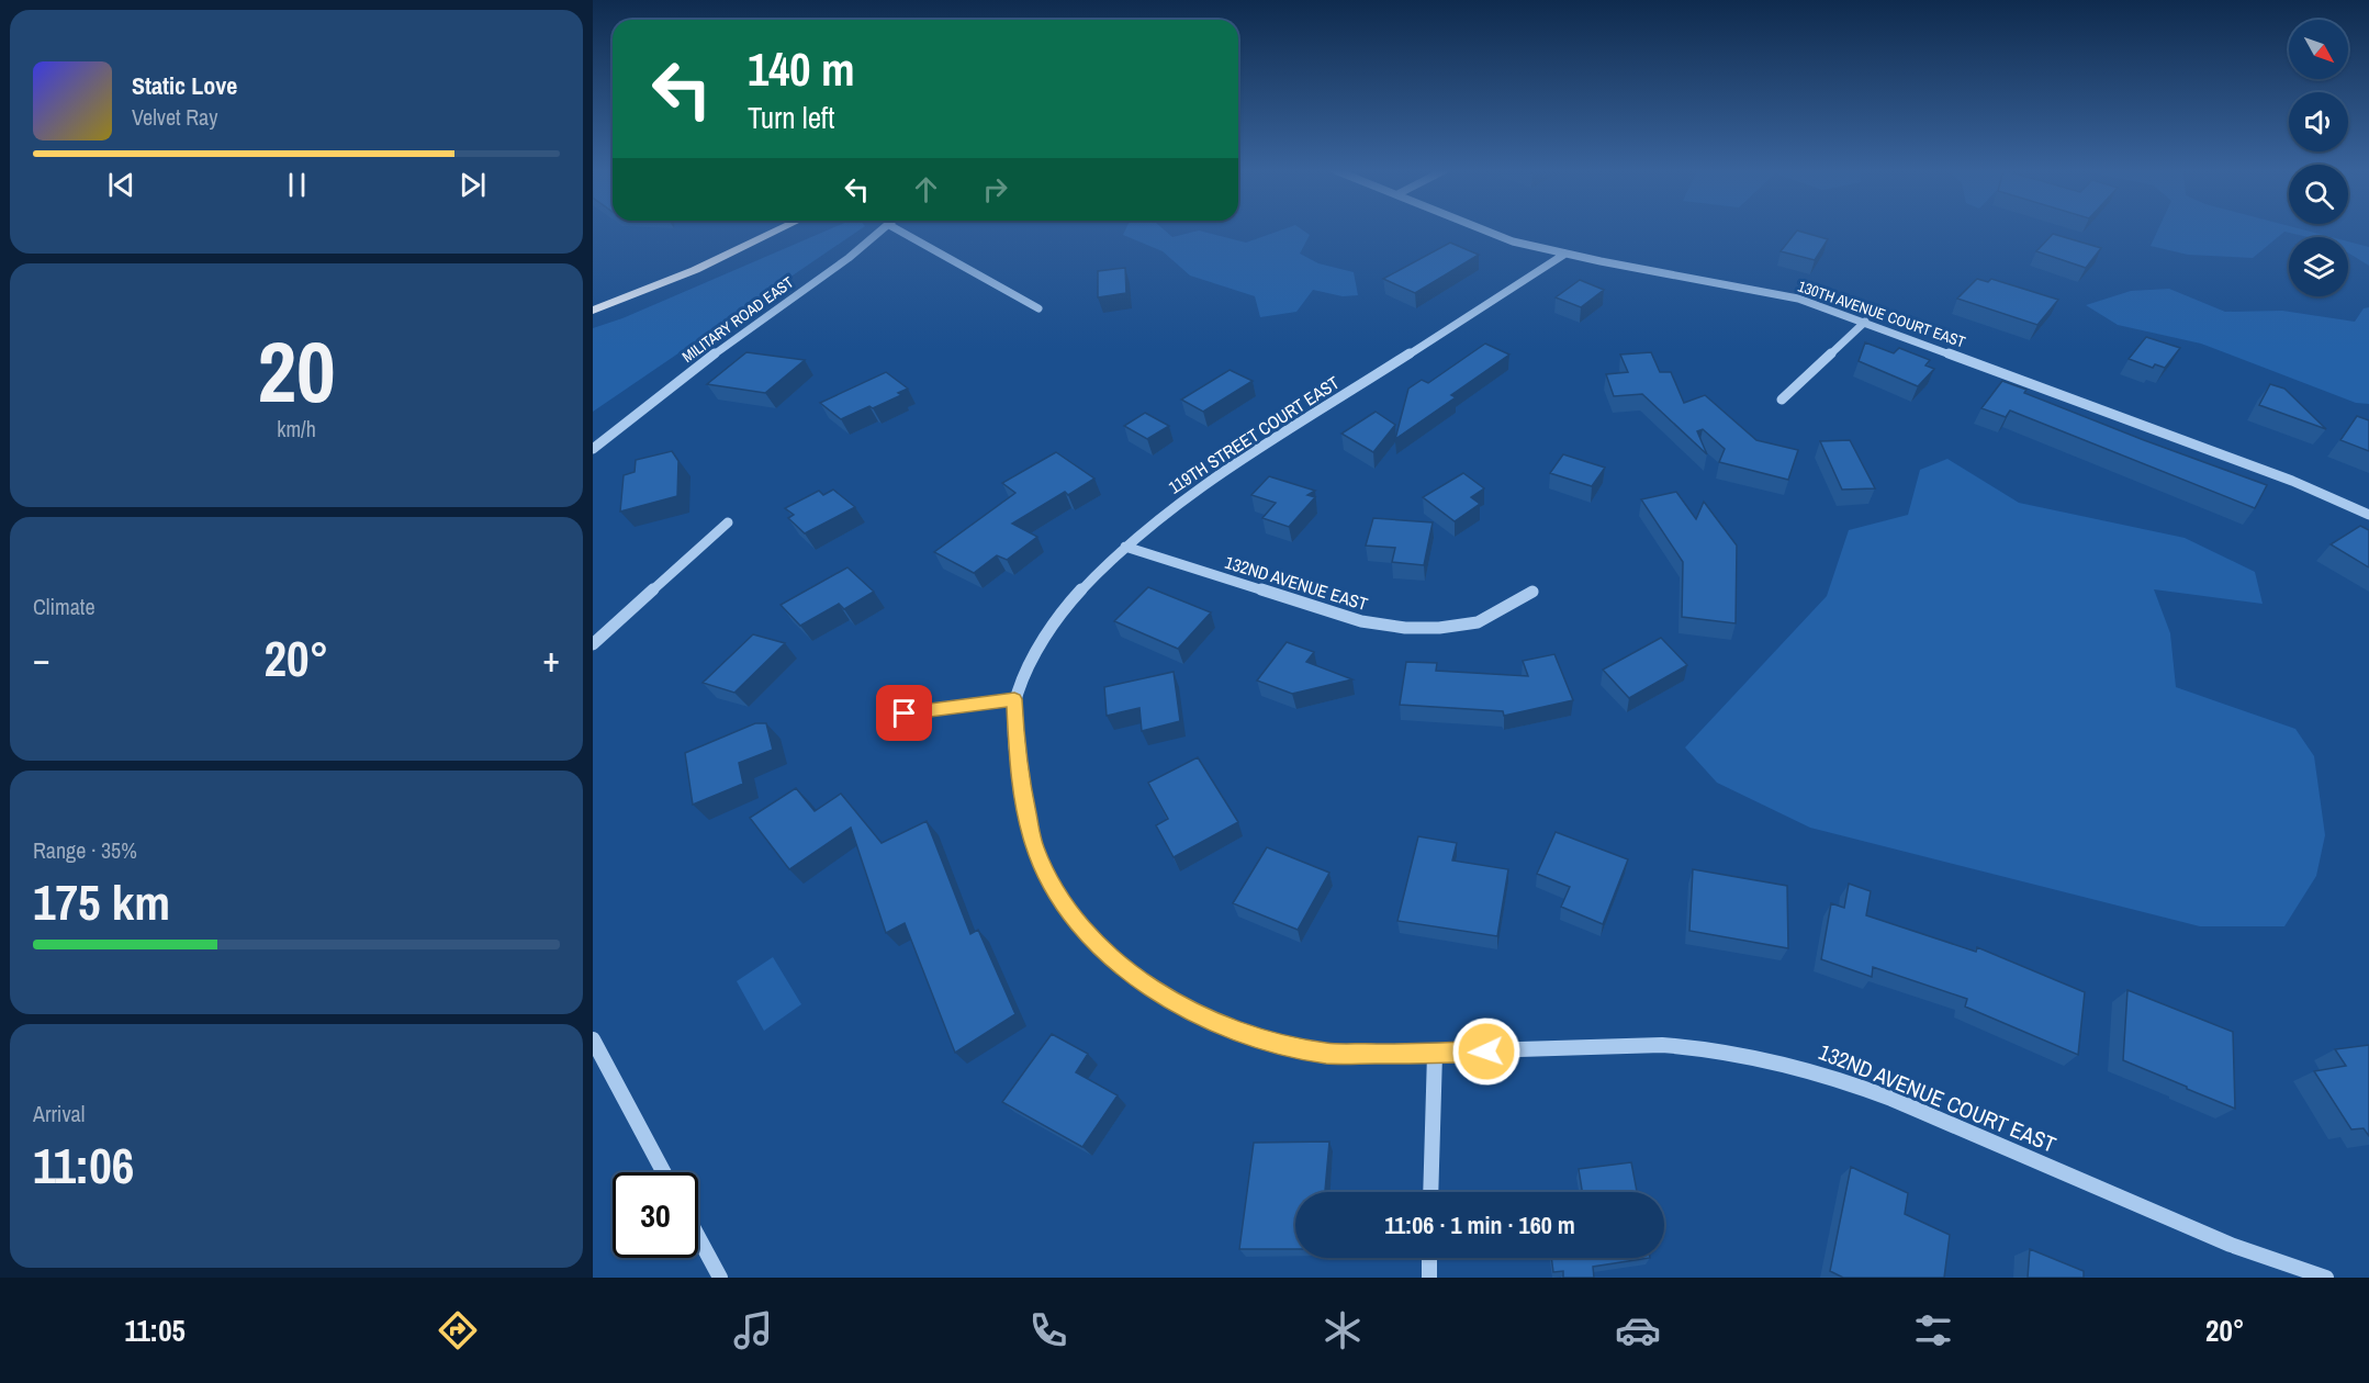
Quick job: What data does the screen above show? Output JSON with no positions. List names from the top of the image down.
{
  "streets": {
    "street": [
      "130TH AVENUE COURT EAST",
      "MILITARY ROAD EAST",
      "119TH STREET COURT EAST",
      "132ND AVENUE EAST",
      "132ND AVENUE COURT EAST"
    ]
  },
  "crossings": [
    ["130TH AVENUE COURT EAST", "119TH STREET COURT EAST"],
    ["119TH STREET COURT EAST", "132ND AVENUE EAST"],
    ["119TH STREET COURT EAST", "132ND AVENUE COURT EAST"]
  ],
  "north": "bottom right",
  "page": {
    "turn": ["140 m", "Turn left"],
    "song": ["Static Love", "Velvet Ray"],
    "tile": [
      ["20", "km/h"],
      "Climate",
      ["Range · 35%", "175 km"],
      ["Arrival", "11:06"]
    ],
    "heat": ["−", "20°", "+"],
    "limit": "30",
    "trip": "11:06 · 1 min · 160 m",
    "tabs": ["11:05", "20°"]
  }
}
